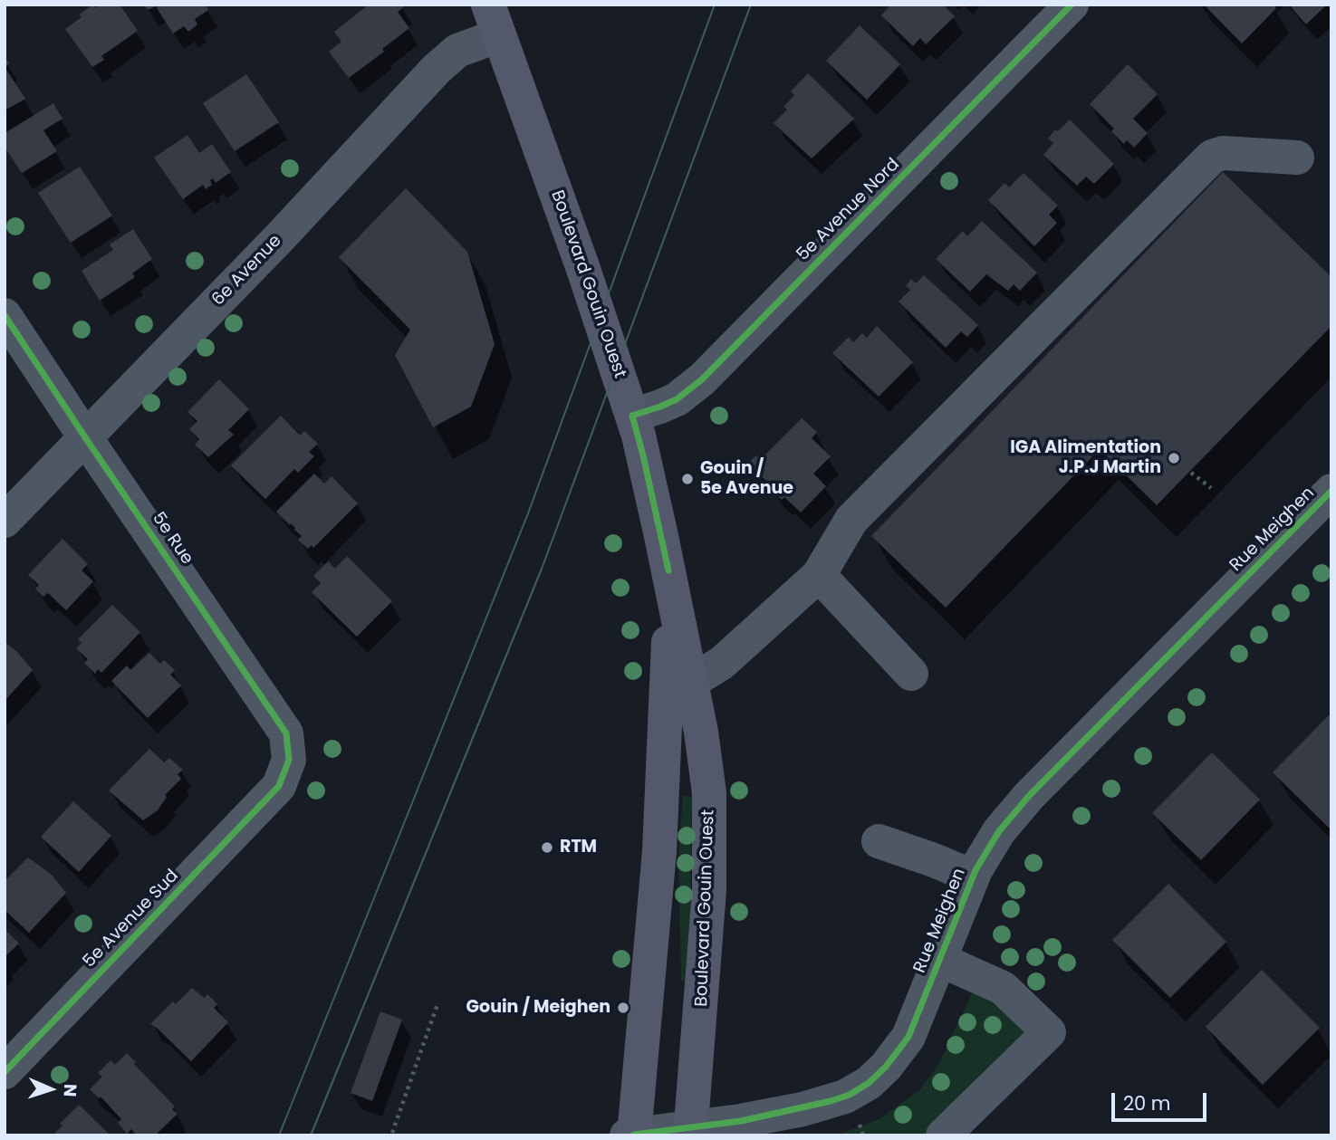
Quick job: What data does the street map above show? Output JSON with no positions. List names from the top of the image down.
{
  "streets": {
    "main road": ["Boulevard Gouin Ouest"],
    "street": [
      "5e Avenue Nord",
      "6e Avenue",
      "Rue Meighen",
      "5e Rue",
      "5e Avenue Sud"
    ]
  },
  "crossings": [
    ["5e Avenue Nord", "Boulevard Gouin Ouest"],
    ["6e Avenue", "Boulevard Gouin Ouest"],
    ["6e Avenue", "5e Rue"],
    ["Boulevard Gouin Ouest", "Rue Meighen"],
    ["5e Rue", "5e Avenue Sud"]
  ],
  "places": [
    "IGA Alimentation J.P.J Martin",
    "Gouin / 5e Avenue",
    "RTM",
    "Gouin / Meighen"
  ],
  "scale_bar": "20 m",
  "north": "right"
}
